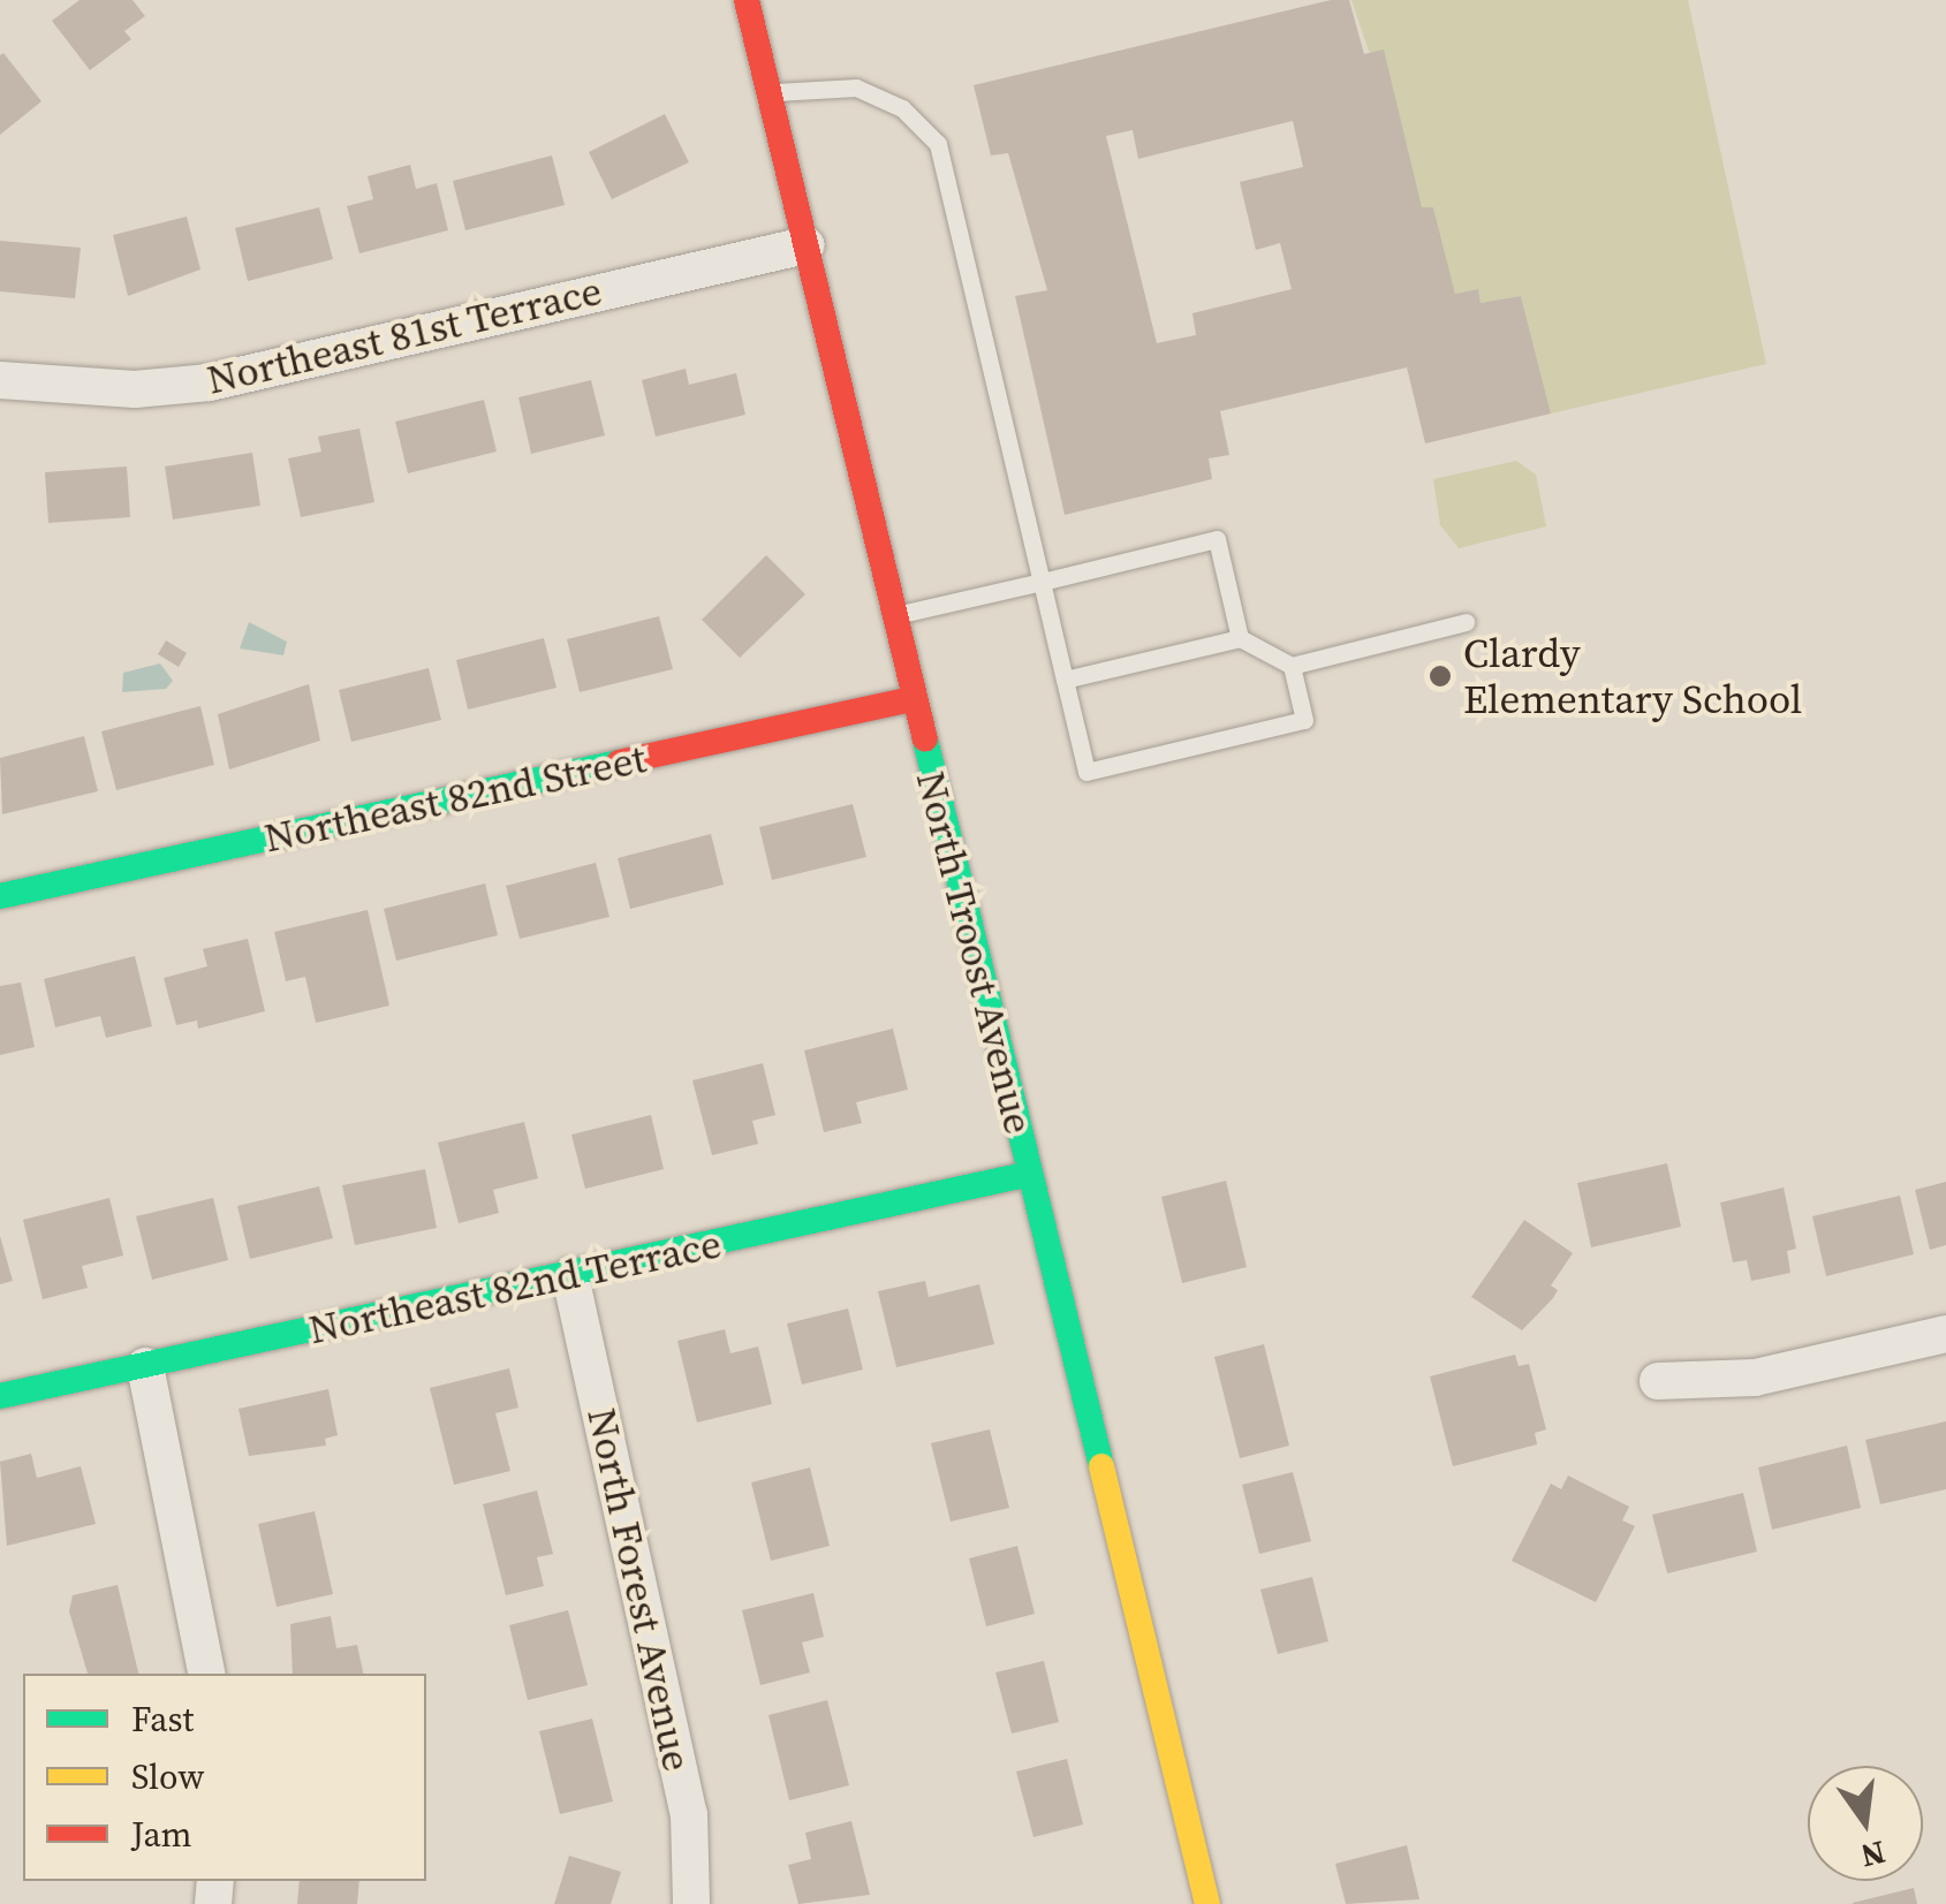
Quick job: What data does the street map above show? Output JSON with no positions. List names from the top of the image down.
{
  "streets": {
    "street": [
      "Northeast 81st Terrace",
      "Northeast 82nd Street",
      "North Troost Avenue",
      "Northeast 82nd Terrace",
      "North Forest Avenue"
    ]
  },
  "crossings": [
    ["Northeast 81st Terrace", "North Troost Avenue"],
    ["Northeast 82nd Street", "North Troost Avenue"],
    ["North Troost Avenue", "Northeast 82nd Terrace"],
    ["Northeast 82nd Terrace", "North Forest Avenue"]
  ],
  "places": ["Clardy Elementary School"],
  "legend": ["Fast", "Slow", "Jam"],
  "north": "bottom"
}
